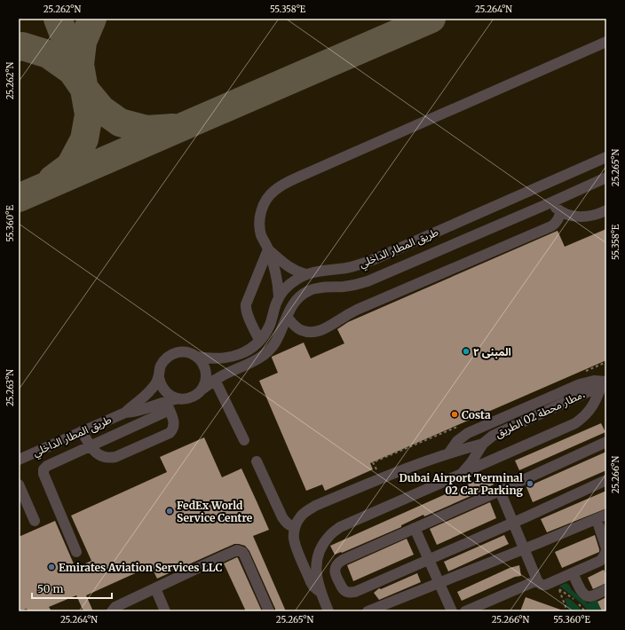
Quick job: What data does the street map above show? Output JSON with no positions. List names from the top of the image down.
{
  "streets": {
    "street": ["طريق المطار الداخلي", "مطار محطة 02 الطريق."]
  },
  "places": [
    "المبنى ٢",
    "Costa",
    "Dubai Airport Terminal 02 Car Parking",
    "FedEx World Service Centre",
    "Emirates Aviation Services LLC"
  ],
  "scale_bar": "50 m",
  "coordinates": [
    "25.262°N",
    "55.358°E",
    "25.264°N",
    "25.265°N",
    "55.360°E",
    "25.263°N",
    "25.266°N"
  ]
}
